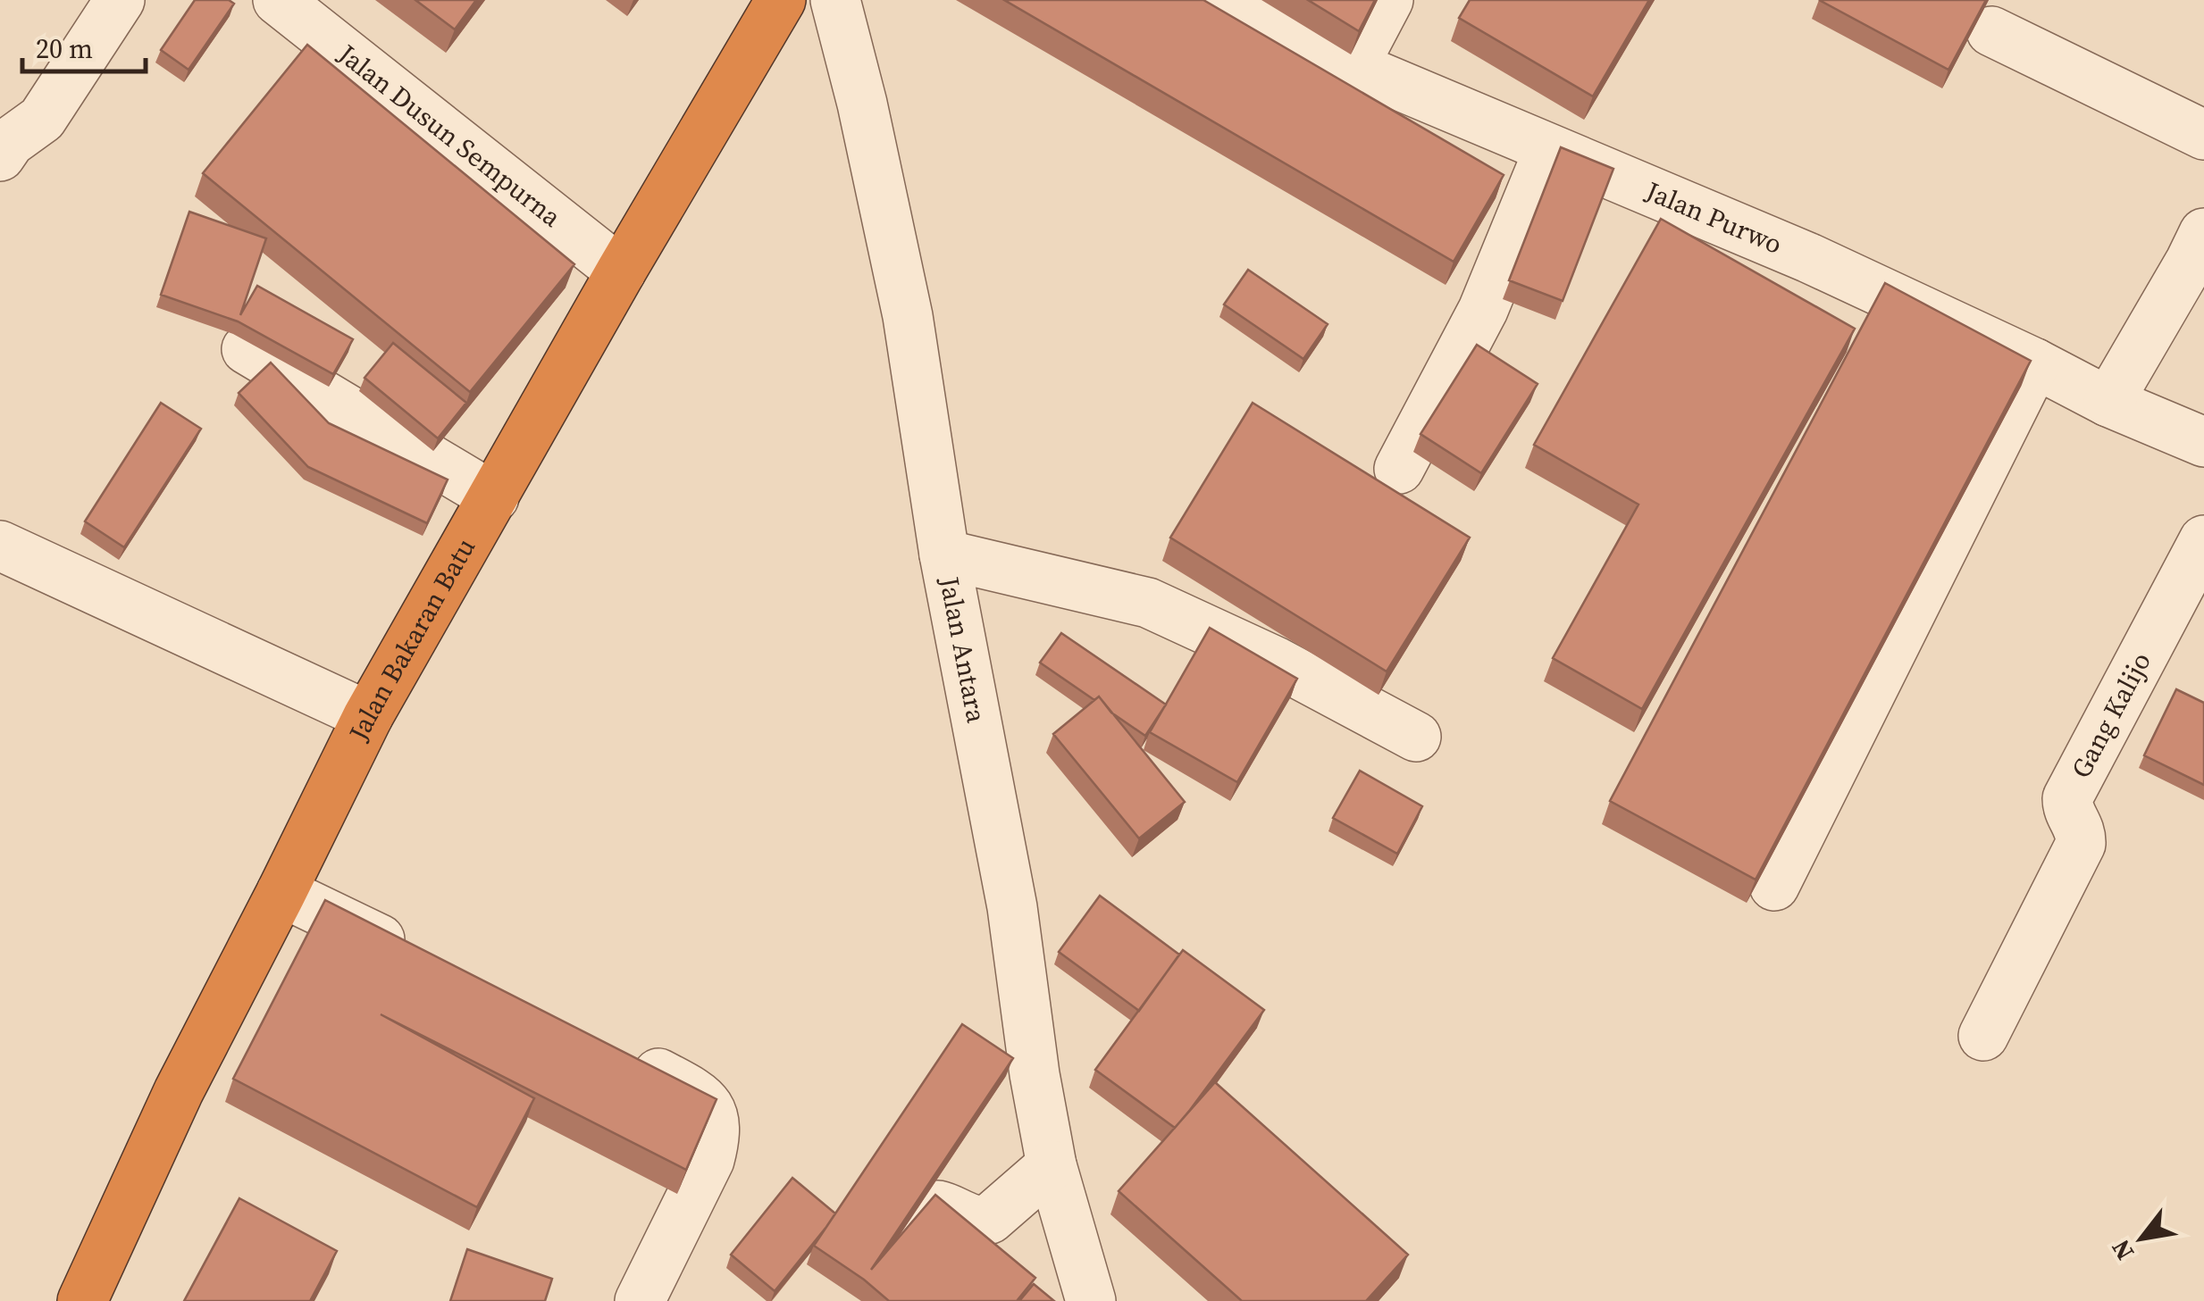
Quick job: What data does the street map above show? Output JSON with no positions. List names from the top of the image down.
{
  "streets": {
    "highway": ["Jalan Bakaran Batu"],
    "street": [
      "Jalan Dusun Sempurna",
      "Jalan Purwo",
      "Jalan Antara",
      "Gang Kalijo"
    ]
  },
  "crossings": [
    ["Jalan Dusun Sempurna", "Jalan Bakaran Batu"]
  ],
  "scale_bar": "20 m",
  "north": "bottom left"
}
